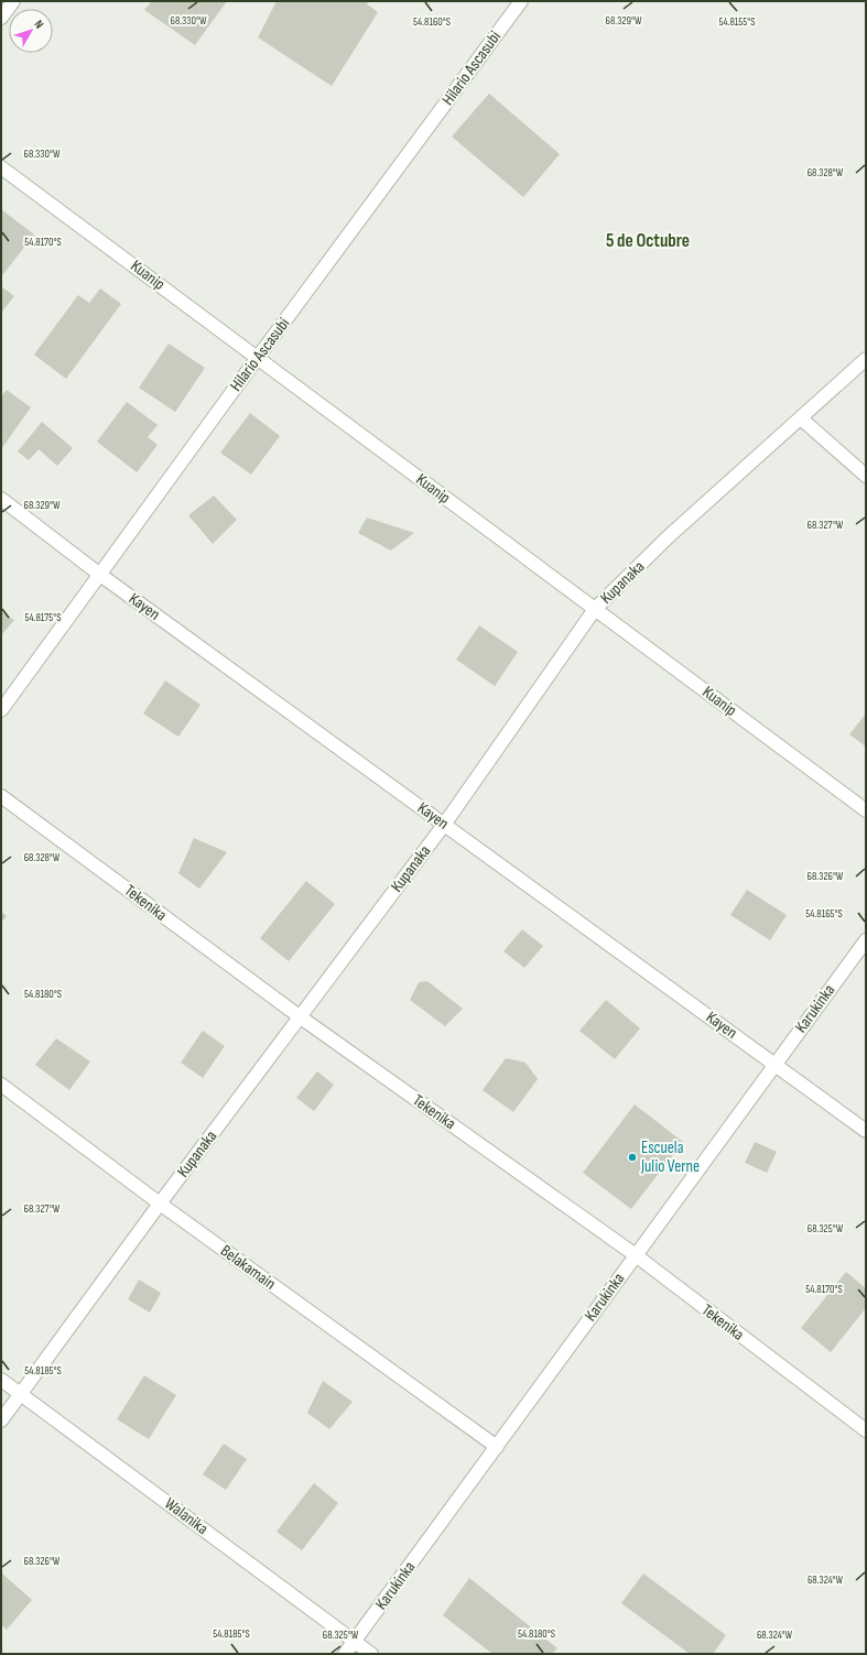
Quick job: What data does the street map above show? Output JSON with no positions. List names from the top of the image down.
{
  "streets": {
    "street": [
      "Hilario Ascasubi",
      "Kuanip",
      "Kupanaka",
      "Kayen",
      "Tekenika",
      "Karukinka",
      "Belakamain",
      "Walanika"
    ]
  },
  "crossings": [
    ["Hilario Ascasubi", "Kuanip"],
    ["Hilario Ascasubi", "Kayen"],
    ["Kuanip", "Kupanaka"],
    ["Kupanaka", "Kayen"],
    ["Kupanaka", "Tekenika"],
    ["Kupanaka", "Belakamain"],
    ["Kupanaka", "Walanika"],
    ["Kayen", "Karukinka"],
    ["Tekenika", "Karukinka"],
    ["Karukinka", "Belakamain"],
    ["Karukinka", "Walanika"]
  ],
  "districts": ["5 de Octubre"],
  "places": ["Escuela Julio Verne"],
  "north": "top right",
  "coordinates": [
    "68.330°W",
    "68.329°W",
    "54.8160°S",
    "54.8155°S",
    "68.328°W",
    "54.8170°S",
    "68.327°W",
    "54.8175°S",
    "68.326°W",
    "54.8165°S",
    "54.8180°S",
    "68.325°W",
    "54.8185°S",
    "68.324°W"
  ]
}
